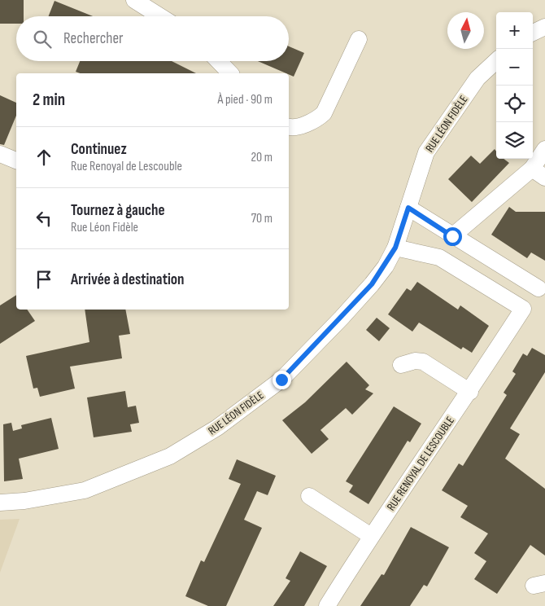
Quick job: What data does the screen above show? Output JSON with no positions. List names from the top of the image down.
{
  "streets": {
    "street": ["RUE LÉON FIDÈLE", "RUE RENOYAL DE LESCOUBLE"]
  },
  "crossings": [
    ["RUE LÉON FIDÈLE", "RUE RENOYAL DE LESCOUBLE"]
  ],
  "north": "top",
  "page": {
    "map_buttons": ["+", "−"],
    "search": "Rechercher",
    "heading": ["2 min", "À pied · 90 m"],
    "list": [
      ["Continuez", "Rue Renoyal de Lescouble", "20 m"],
      ["Tournez à gauche", "Rue Léon Fidèle", "70 m"],
      "Arrivée à destination"
    ]
  }
}
